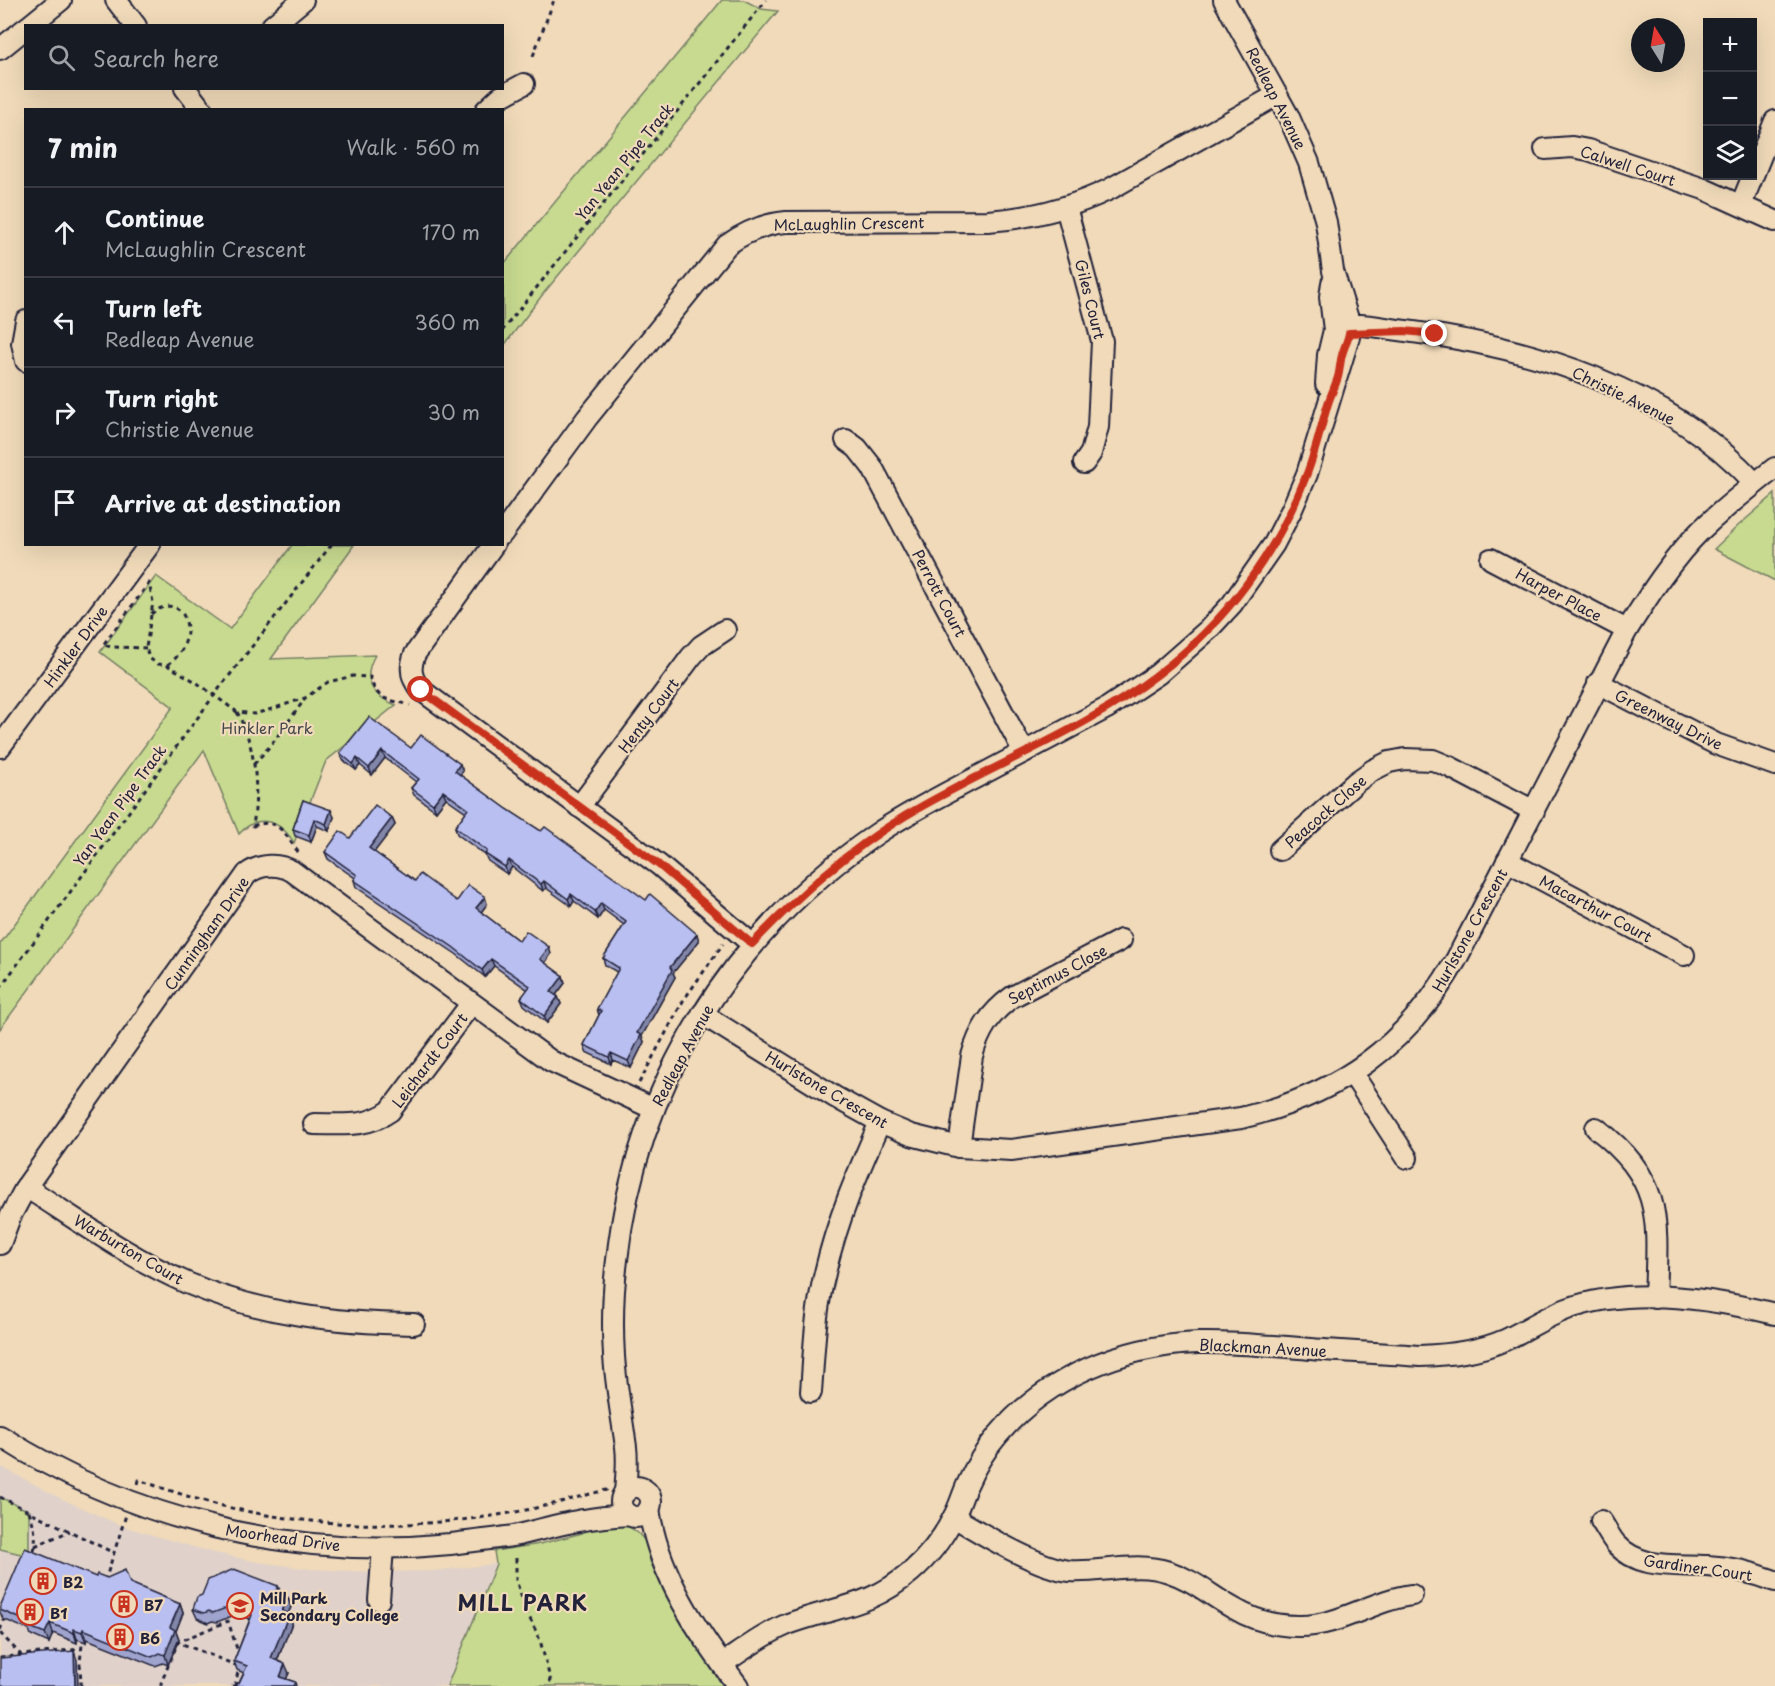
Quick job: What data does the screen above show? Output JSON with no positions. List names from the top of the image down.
{
  "streets": {
    "street": [
      "Redleap Avenue",
      "Calwell Court",
      "McLaughlin Crescent",
      "Giles Court",
      "Christie Avenue",
      "Perrott Court",
      "Harper Place",
      "Hinkler Drive",
      "Henty Court",
      "Greenway Drive",
      "Peacock Close",
      "Macarthur Court",
      "Hurlstone Crescent",
      "Cunningham Drive",
      "Septimus Close",
      "Leichardt Court",
      "Warburton Court",
      "Blackman Avenue",
      "Moorhead Drive",
      "Gardiner Court"
    ],
    "path": ["Yan Yean Pipe Track"]
  },
  "crossings": [
    ["Redleap Avenue", "McLaughlin Crescent"],
    ["Redleap Avenue", "Christie Avenue"],
    ["Redleap Avenue", "Perrott Court"],
    ["Redleap Avenue", "Hurlstone Crescent"],
    ["Redleap Avenue", "Cunningham Drive"],
    ["Redleap Avenue", "Blackman Avenue"],
    ["Redleap Avenue", "Moorhead Drive"],
    ["McLaughlin Crescent", "Giles Court"],
    ["Christie Avenue", "Hurlstone Crescent"],
    ["Harper Place", "Hurlstone Crescent"],
    ["Greenway Drive", "Hurlstone Crescent"],
    ["Peacock Close", "Hurlstone Crescent"],
    ["Macarthur Court", "Hurlstone Crescent"],
    ["Hurlstone Crescent", "Septimus Close"],
    ["Cunningham Drive", "Leichardt Court"],
    ["Cunningham Drive", "Warburton Court"]
  ],
  "districts": ["MILL PARK"],
  "parks": ["Hinkler Park"],
  "places": {
    "building": [
      "B2",
      "B7",
      "B1",
      "B6"
    ],
    "school or university": ["Mill Park Secondary College"]
  },
  "north": "top",
  "page": {
    "map_buttons": ["+", "−"],
    "search": "Search here",
    "heading": ["7 min", "Walk · 560 m"],
    "list": [
      ["Continue", "McLaughlin Crescent", "170 m"],
      ["Turn left", "Redleap Avenue", "360 m"],
      ["Turn right", "Christie Avenue", "30 m"],
      "Arrive at destination"
    ]
  }
}
